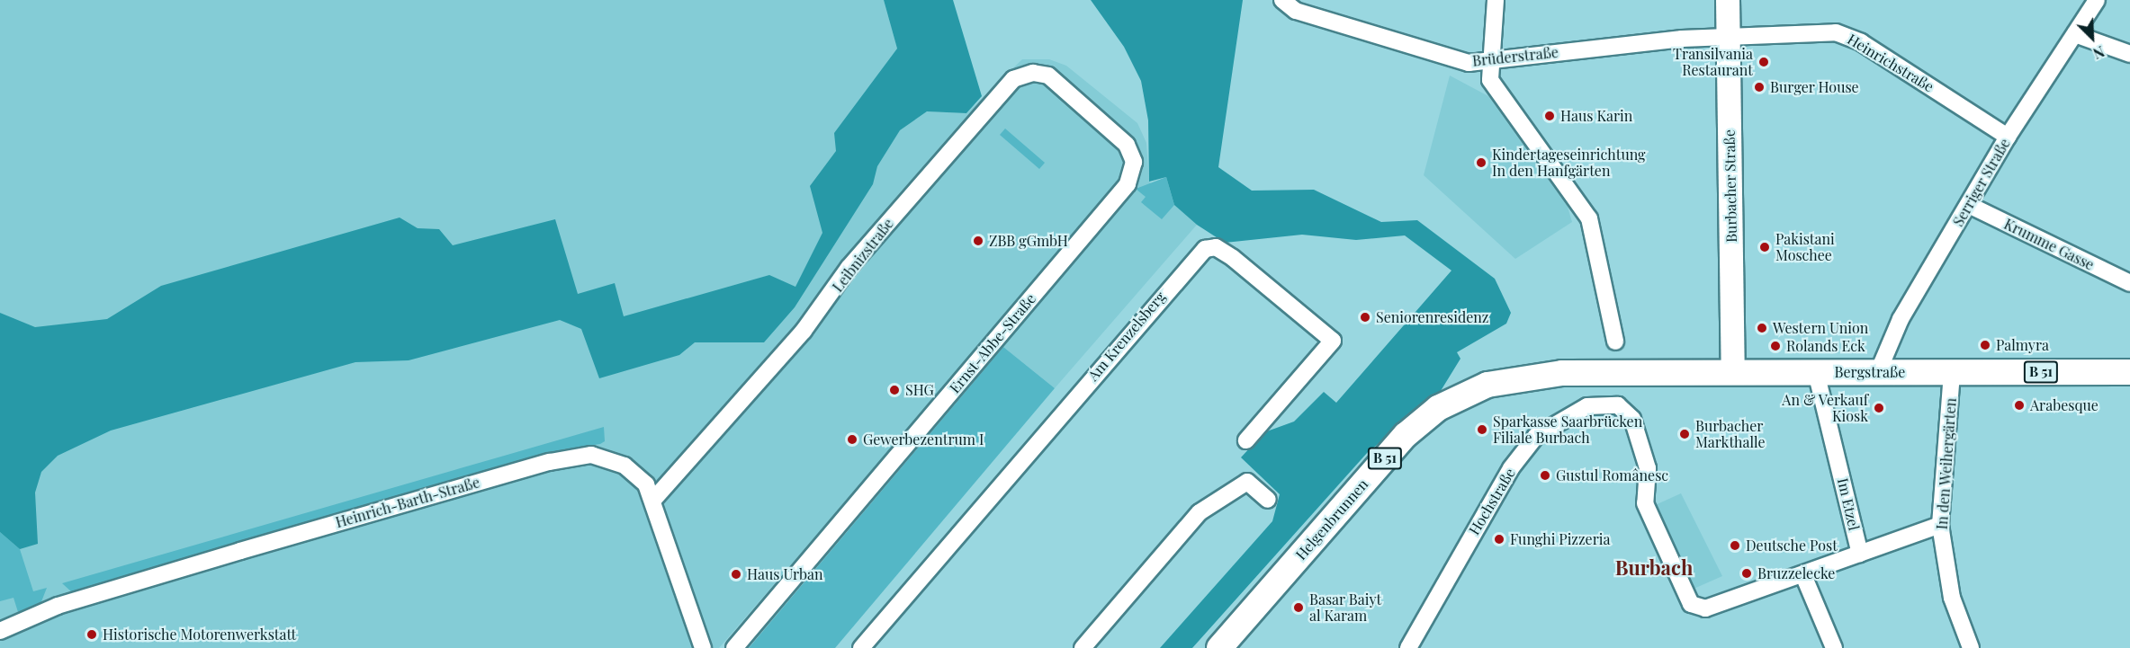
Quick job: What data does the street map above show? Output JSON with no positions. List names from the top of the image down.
{
  "streets": {
    "main road": [
      "Burbacher Straße",
      "Bergstraße",
      "B 51",
      "Helgenbrunnen"
    ],
    "street": [
      "Brüderstraße",
      "Heinrichstraße",
      "Serriger Straße",
      "Krumme Gasse",
      "Leibnizstraße",
      "Am Krenzelsberg",
      "Ernst-Abbe-Straße",
      "In den Weihergärten",
      "Hochstraße",
      "Heinrich-Barth-Straße",
      "Im Etzel"
    ]
  },
  "crossings": [
    ["Brüderstraße", "Heinrichstraße"],
    ["Brüderstraße", "Burbacher Straße"],
    ["Heinrichstraße", "Serriger Straße"],
    ["Heinrichstraße", "Burbacher Straße"],
    ["Serriger Straße", "Krumme Gasse"],
    ["Serriger Straße", "Bergstraße"],
    ["Burbacher Straße", "Bergstraße"],
    ["Leibnizstraße", "Ernst-Abbe-Straße"],
    ["Leibnizstraße", "Heinrich-Barth-Straße"],
    ["Bergstraße", "In den Weihergärten"],
    ["Bergstraße", "Im Etzel"],
    ["Bergstraße", "Helgenbrunnen"]
  ],
  "districts": ["Burbach"],
  "places": [
    "Transilvania Restaurant",
    "Burger House",
    "Haus Karin",
    "Kindertageseinrichtung In den Hanfgärten",
    "ZBB gGmbH",
    "Pakistani Moschee",
    "Seniorenresidenz",
    "Western Union",
    "Palmyra",
    "Rolands Eck",
    "SHG",
    "Arabesque",
    "An & Verkauf Kiosk",
    "Sparkasse Saarbrücken Filiale Burbach",
    "Burbacher Markthalle",
    "Gewerbezentrum I",
    "Gustul Românesc",
    "Funghi Pizzeria",
    "Deutsche Post",
    "Bruzzelecke",
    "Haus Urban",
    "Basar Baiyt al Karam",
    "Historische Motorenwerkstatt"
  ],
  "north": "bottom right"
}
